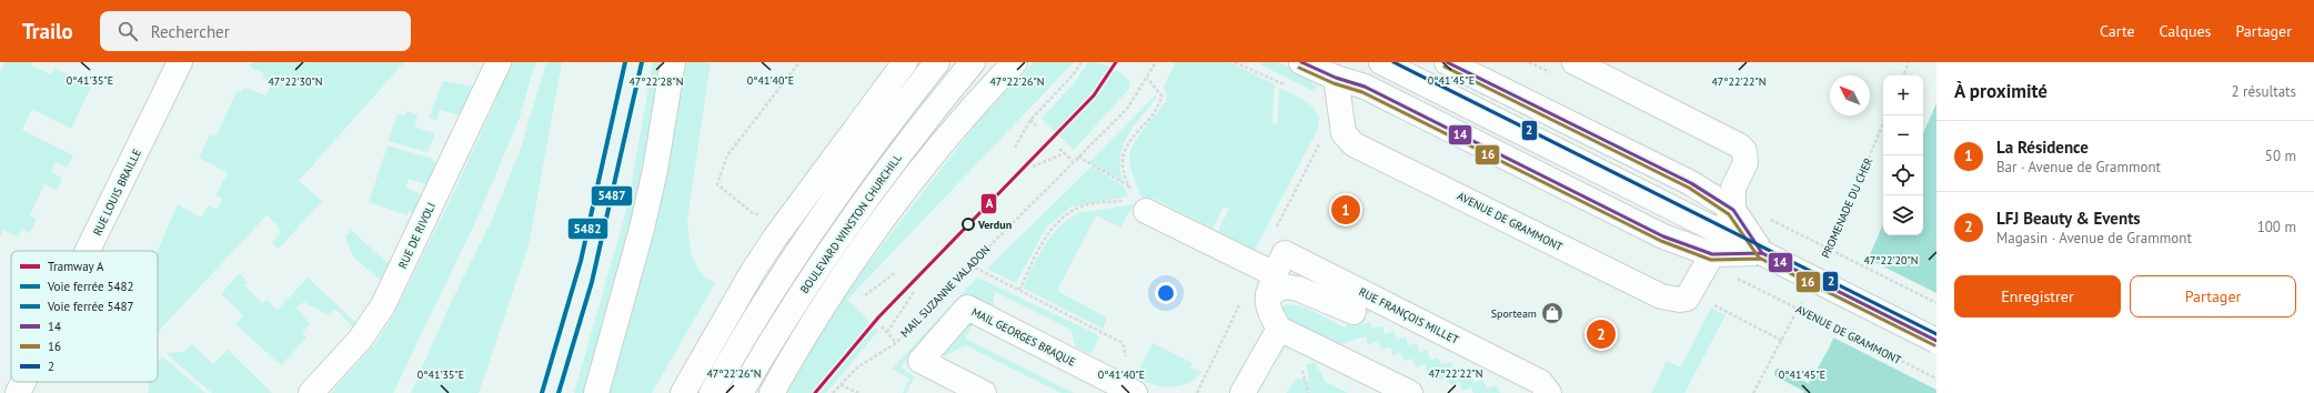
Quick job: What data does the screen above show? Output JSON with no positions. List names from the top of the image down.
{
  "streets": {
    "main road": [
      "RUE LOUIS BRAILLE",
      "AVENUE DE GRAMMONT",
      "BOULEVARD WINSTON CHURCHILL",
      "RUE DE RIVOLI",
      "RUE FRANÇOIS MILLET",
      "MAIL GEORGES BRAQUE"
    ],
    "path": ["PROMENADE DU CHER", "MAIL SUZANNE VALADON"]
  },
  "places": {
    "other": ["Verdun"],
    "shop": ["Sporteam"]
  },
  "lines": [
    "tram line A",
    "rail line 5482",
    "rail line 5487",
    "transit line 14",
    "transit line 2",
    "transit line 16"
  ],
  "legend": [
    "Tramway A",
    "Voie ferrée 5482",
    "Voie ferrée 5487",
    "14",
    "16",
    "2"
  ],
  "north": "top left",
  "page": {
    "header": "Trailo",
    "search": "Rechercher",
    "nav": ["Carte", "Calques", "Partager"],
    "heading": ["À proximité", "2 résultats"],
    "map_buttons": ["+", "−"],
    "list": [
      {
        "mark": "1",
        "name": "La Résidence",
        "note": "Bar · Avenue de Grammont",
        "value": "50 m"
      },
      {
        "mark": "2",
        "name": "LFJ Beauty & Events",
        "note": "Magasin · Avenue de Grammont",
        "value": "100 m"
      }
    ],
    "pins": ["1", "2"],
    "buttons": ["Enregistrer", "Partager"]
  },
  "coordinates": [
    "0°41'35\"E",
    "0°41'40\"E",
    "0°41'45\"E",
    "47°22'30\"N",
    "47°22'28\"N",
    "47°22'26\"N",
    "47°22'22\"N",
    "47°22'20\"N"
  ]
}
